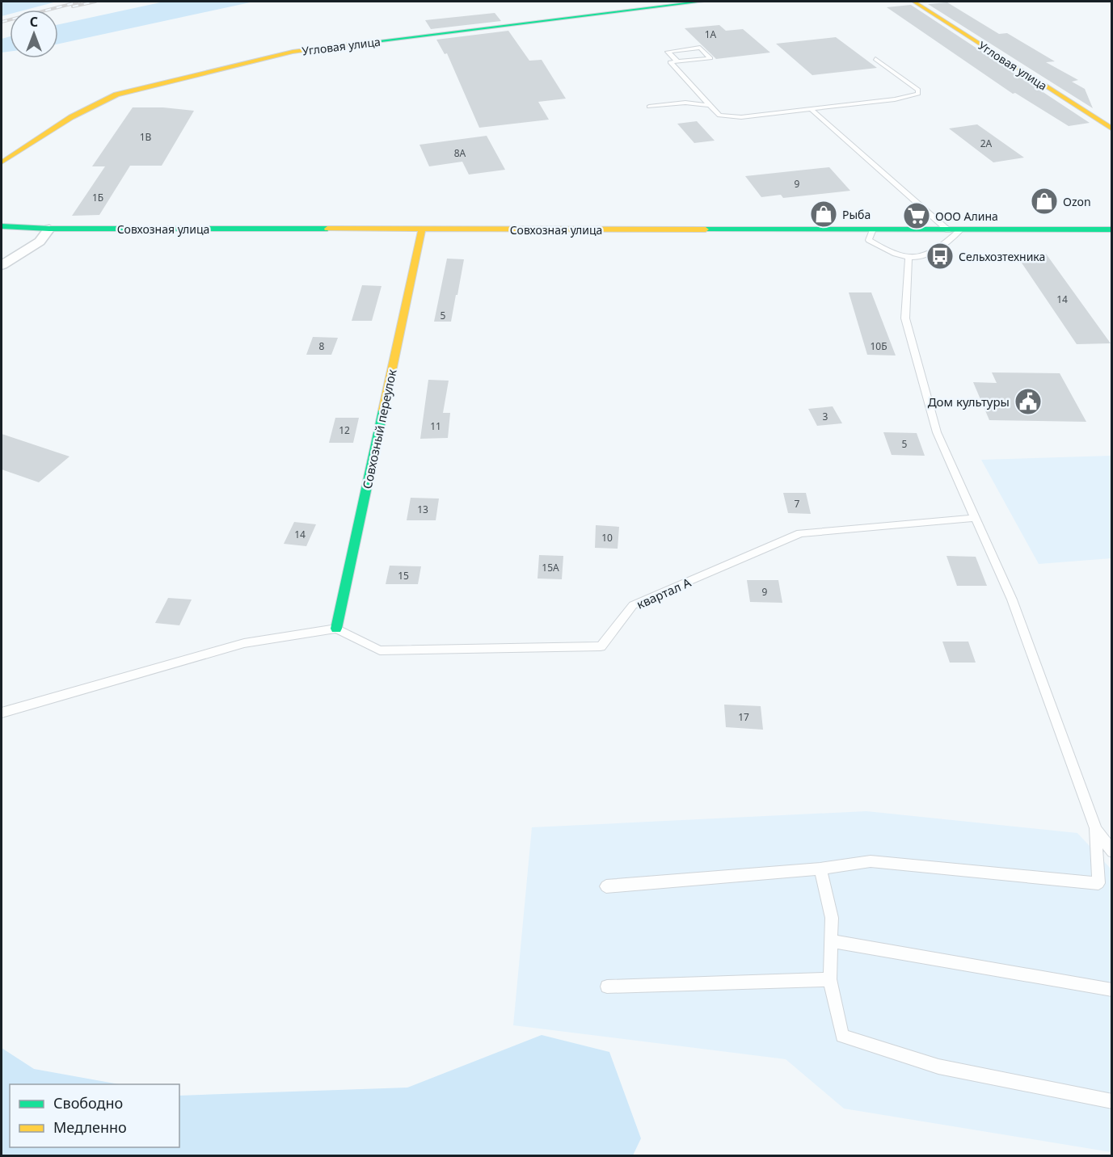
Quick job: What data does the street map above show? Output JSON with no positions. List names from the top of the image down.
{
  "streets": {
    "street": ["Угловая улица", "Совхозная улица", "Совхозный переулок"],
    "lane": ["квартал А"]
  },
  "crossings": [
    ["Совхозная улица", "Совхозный переулок"],
    ["Совхозный переулок", "квартал А"]
  ],
  "places": {
    "shop": ["Ozon", "Рыба"],
    "supermarket": ["ООО Алина"],
    "bus stop": ["Сельхозтехника"],
    "public building": ["Дом культуры"]
  },
  "house_numbers": [
    "1А",
    "1В",
    "2А",
    "8А",
    "9",
    "1Б",
    "14",
    "5",
    "8",
    "10Б",
    "3",
    "11",
    "12",
    "5",
    "7",
    "13",
    "14",
    "10",
    "15А",
    "15",
    "9",
    "17"
  ],
  "legend": ["Свободно", "Медленно"],
  "north": "top"
}
